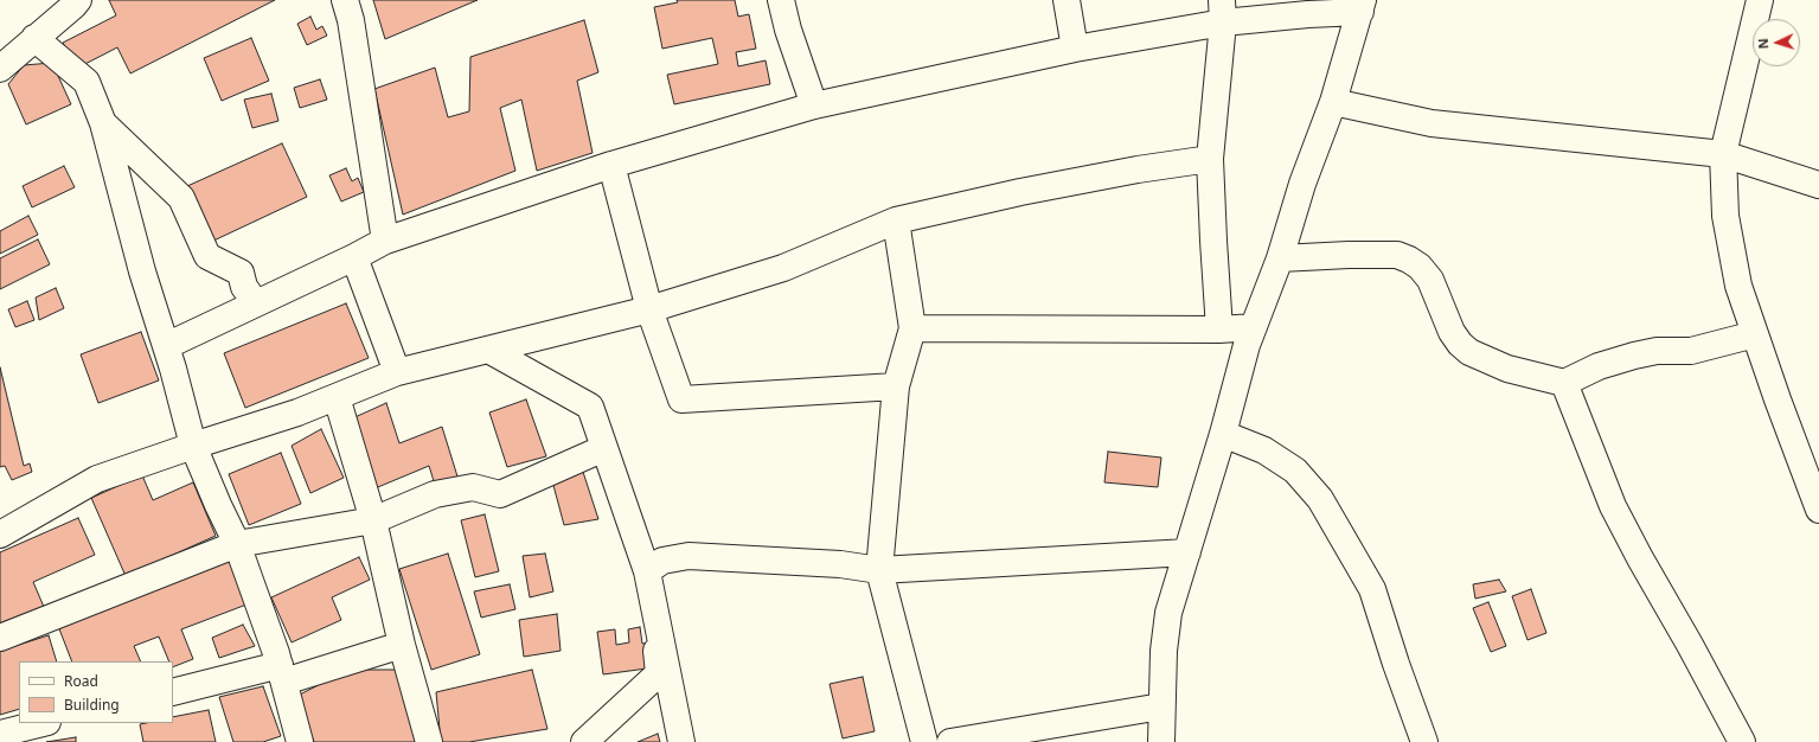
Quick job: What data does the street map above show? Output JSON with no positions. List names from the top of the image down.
{
  "legend": ["Road", "Building"],
  "north": "left"
}
